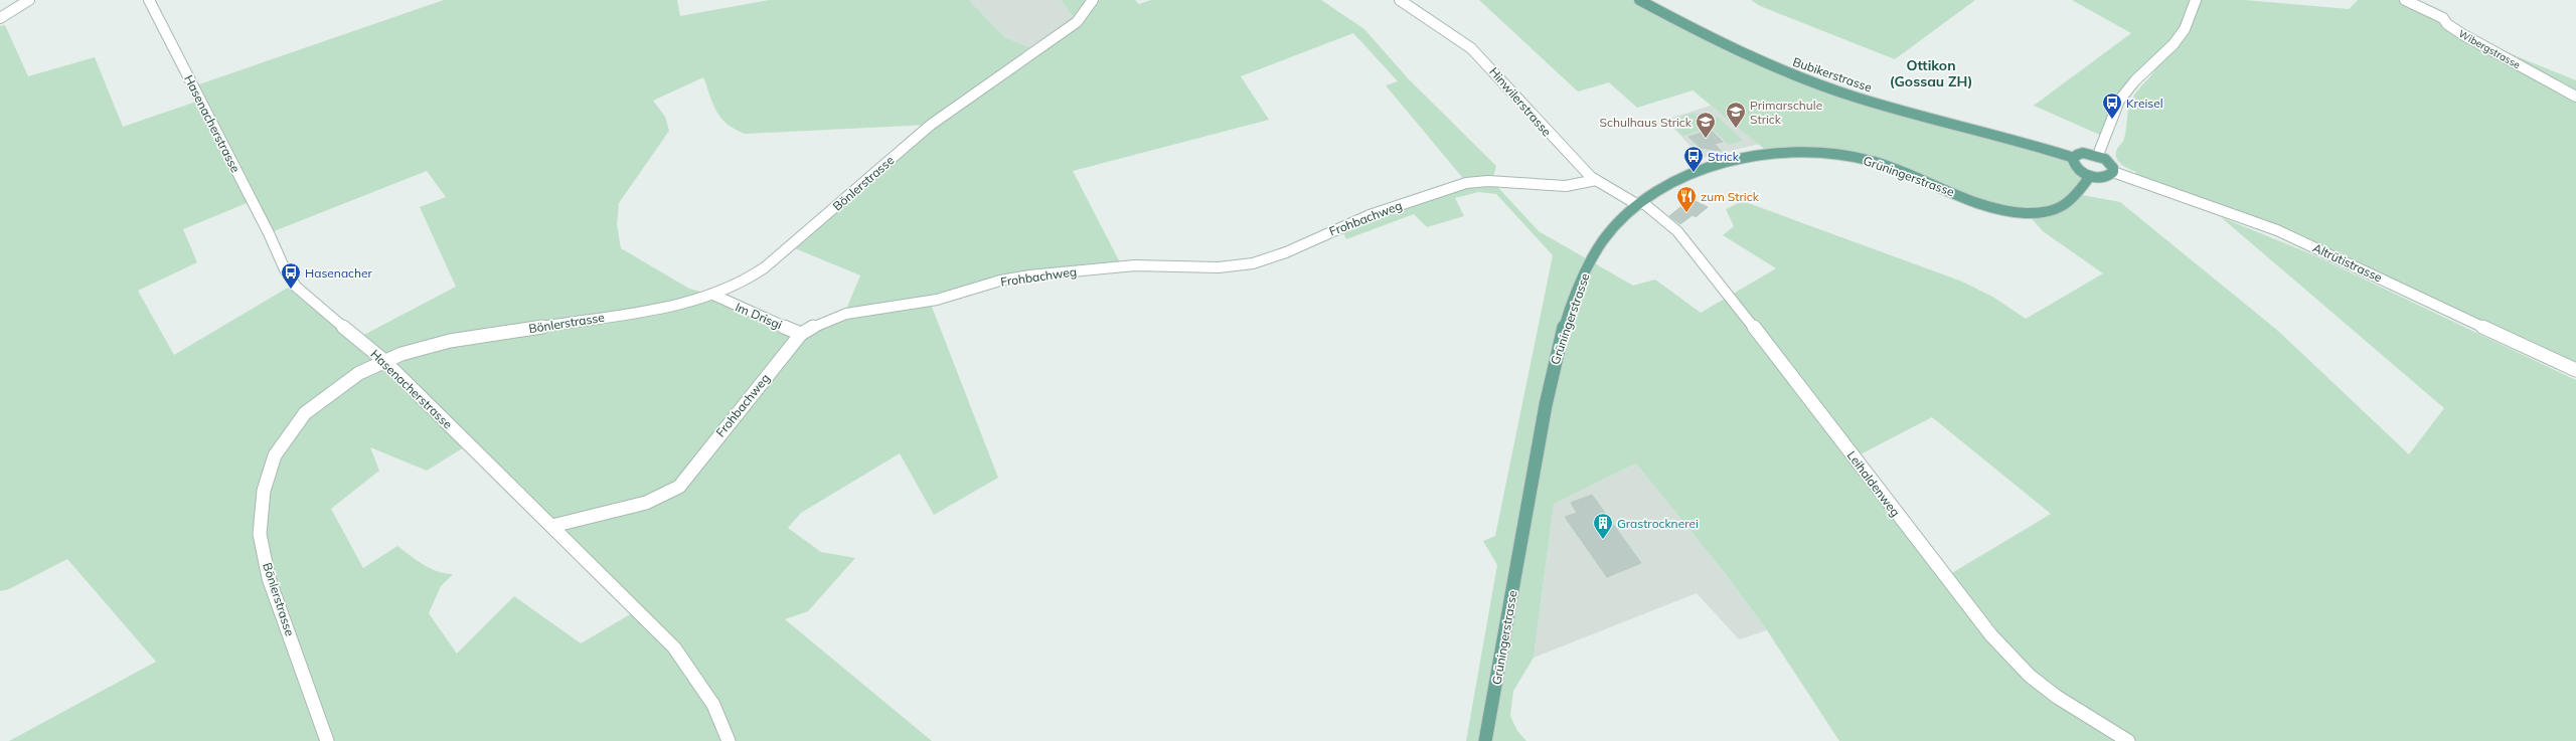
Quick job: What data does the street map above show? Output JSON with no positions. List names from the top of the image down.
{
  "streets": {
    "main road": ["Bubikerstrasse", "Grüningerstrasse"],
    "street": [
      "Wibergstrasse",
      "Hinwilerstrasse",
      "Hasenacherstrasse",
      "Bönlerstrasse",
      "Frohbachweg",
      "Altrütistrasse",
      "Im Drisgi",
      "Leihaldenweg"
    ]
  },
  "crossings": [
    ["Hinwilerstrasse", "Grüningerstrasse"],
    ["Hinwilerstrasse", "Frohbachweg"],
    ["Hinwilerstrasse", "Leihaldenweg"],
    ["Hasenacherstrasse", "Bönlerstrasse"],
    ["Hasenacherstrasse", "Frohbachweg"],
    ["Grüningerstrasse", "Leihaldenweg"],
    ["Bönlerstrasse", "Im Drisgi"],
    ["Frohbachweg", "Im Drisgi"]
  ],
  "districts": ["Ottikon (Gossau ZH)"],
  "places": {
    "bus stop": ["Kreisel", "Strick", "Hasenacher"],
    "school or university": ["Primarschule Strick", "Schulhaus Strick"],
    "restaurant": ["zum Strick"],
    "building": ["Grastrocknerei"]
  }
}
